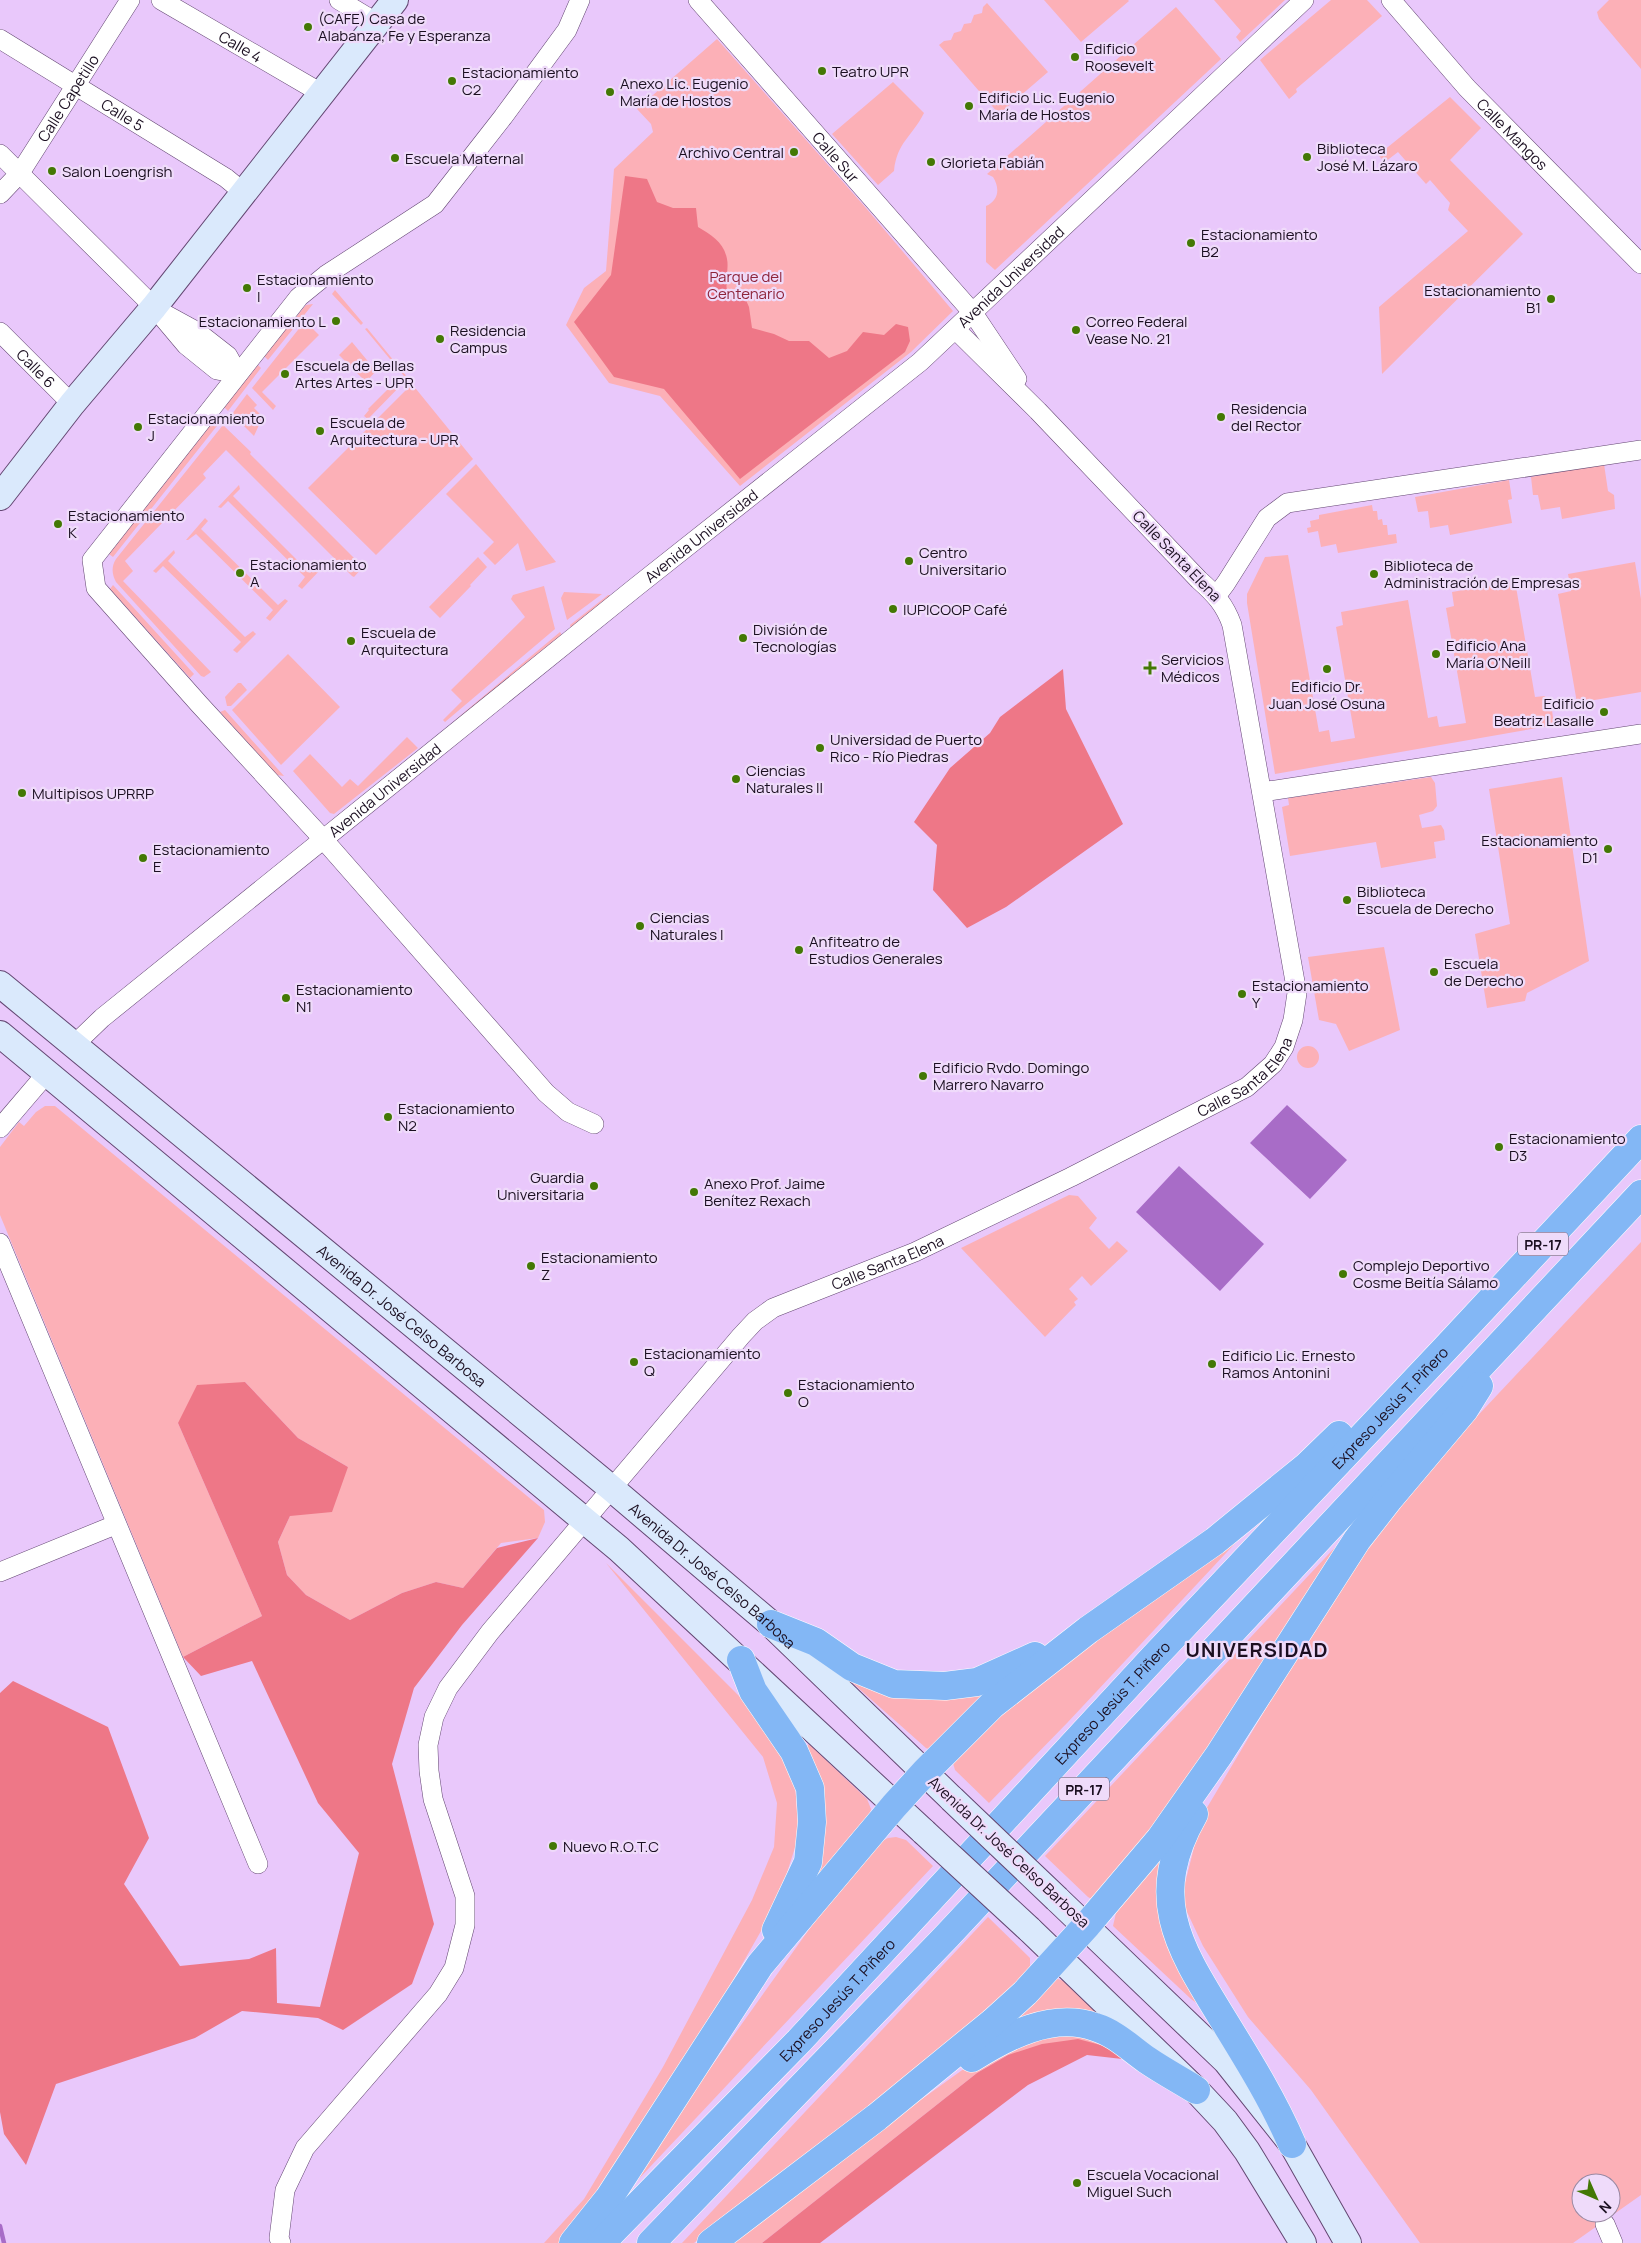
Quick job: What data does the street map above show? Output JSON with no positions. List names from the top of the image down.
{
  "streets": {
    "highway": ["PR-17", "Expreso Jesús T. Piñero"],
    "main road": ["Avenida Dr. José Celso Barbosa"],
    "street": [
      "Calle 4",
      "Calle Capetillo",
      "Calle 5",
      "Calle Mangos",
      "Calle Sur",
      "Avenida Universidad",
      "Calle 6",
      "Calle Santa Elena"
    ]
  },
  "crossings": [
    ["Calle Capetillo", "Calle 5"],
    ["Calle Sur", "Avenida Universidad"],
    ["Calle Sur", "Calle Santa Elena"],
    ["Avenida Universidad", "Calle Santa Elena"],
    ["Avenida Universidad", "Avenida Dr. José Celso Barbosa"],
    ["Calle Santa Elena", "Avenida Dr. José Celso Barbosa"]
  ],
  "districts": ["UNIVERSIDAD"],
  "parks": ["Parque del Centenario"],
  "places": {
    "other": [
      "(CAFE) Casa de Alabanza, Fe y Esperanza",
      "Edificio Roosevelt",
      "Teatro UPR",
      "Estacionamiento C2",
      "Anexo Lic. Eugenio María de Hostos",
      "Edificio Lic. Eugenio María de Hostos",
      "Archivo Central",
      "Biblioteca José M. Lázaro",
      "Escuela Maternal",
      "Glorieta Fabián",
      "Salon Loengrish",
      "Estacionamiento B2",
      "Estacionamiento I",
      "Estacionamiento B1",
      "Estacionamiento L",
      "Correo Federal Vease No. 21",
      "Residencia Campus",
      "Escuela de Bellas Artes Artes - UPR",
      "Residencia del Rector",
      "Estacionamiento J",
      "Escuela de Arquitectura - UPR",
      "Estacionamiento K",
      "Centro Universitario",
      "Estacionamiento A",
      "Biblioteca de Administración de Empresas",
      "IUPICOOP Café",
      "División de Tecnologías",
      "Escuela de Arquitectura",
      "Edificio Ana María O'Neill",
      "Edificio Dr. Juan José Osuna",
      "Edificio Beatriz Lasalle",
      "Universidad de Puerto Rico - Río Piedras",
      "Ciencias Naturales II",
      "Multipisos UPRRP",
      "Estacionamiento D1",
      "Estacionamiento E",
      "Biblioteca Escuela de Derecho",
      "Ciencias Naturales I",
      "Anfiteatro de Estudios Generales",
      "Escuela de Derecho",
      "Estacionamiento Y",
      "Estacionamiento N1",
      "Edificio Rvdo. Domingo Marrero Navarro",
      "Estacionamiento N2",
      "Estacionamiento D3",
      "Guardia Universitaria",
      "Anexo Prof. Jaime Benítez Rexach",
      "Estacionamiento Z",
      "Complejo Deportivo Cosme Beitía Sálamo",
      "Estacionamiento Q",
      "Edificio Lic. Ernesto Ramos Antonini",
      "Estacionamiento O",
      "Nuevo R.O.T.C",
      "Escuela Vocacional Miguel Such"
    ],
    "health": ["Servicios Médicos"]
  },
  "north": "bottom right"
}
